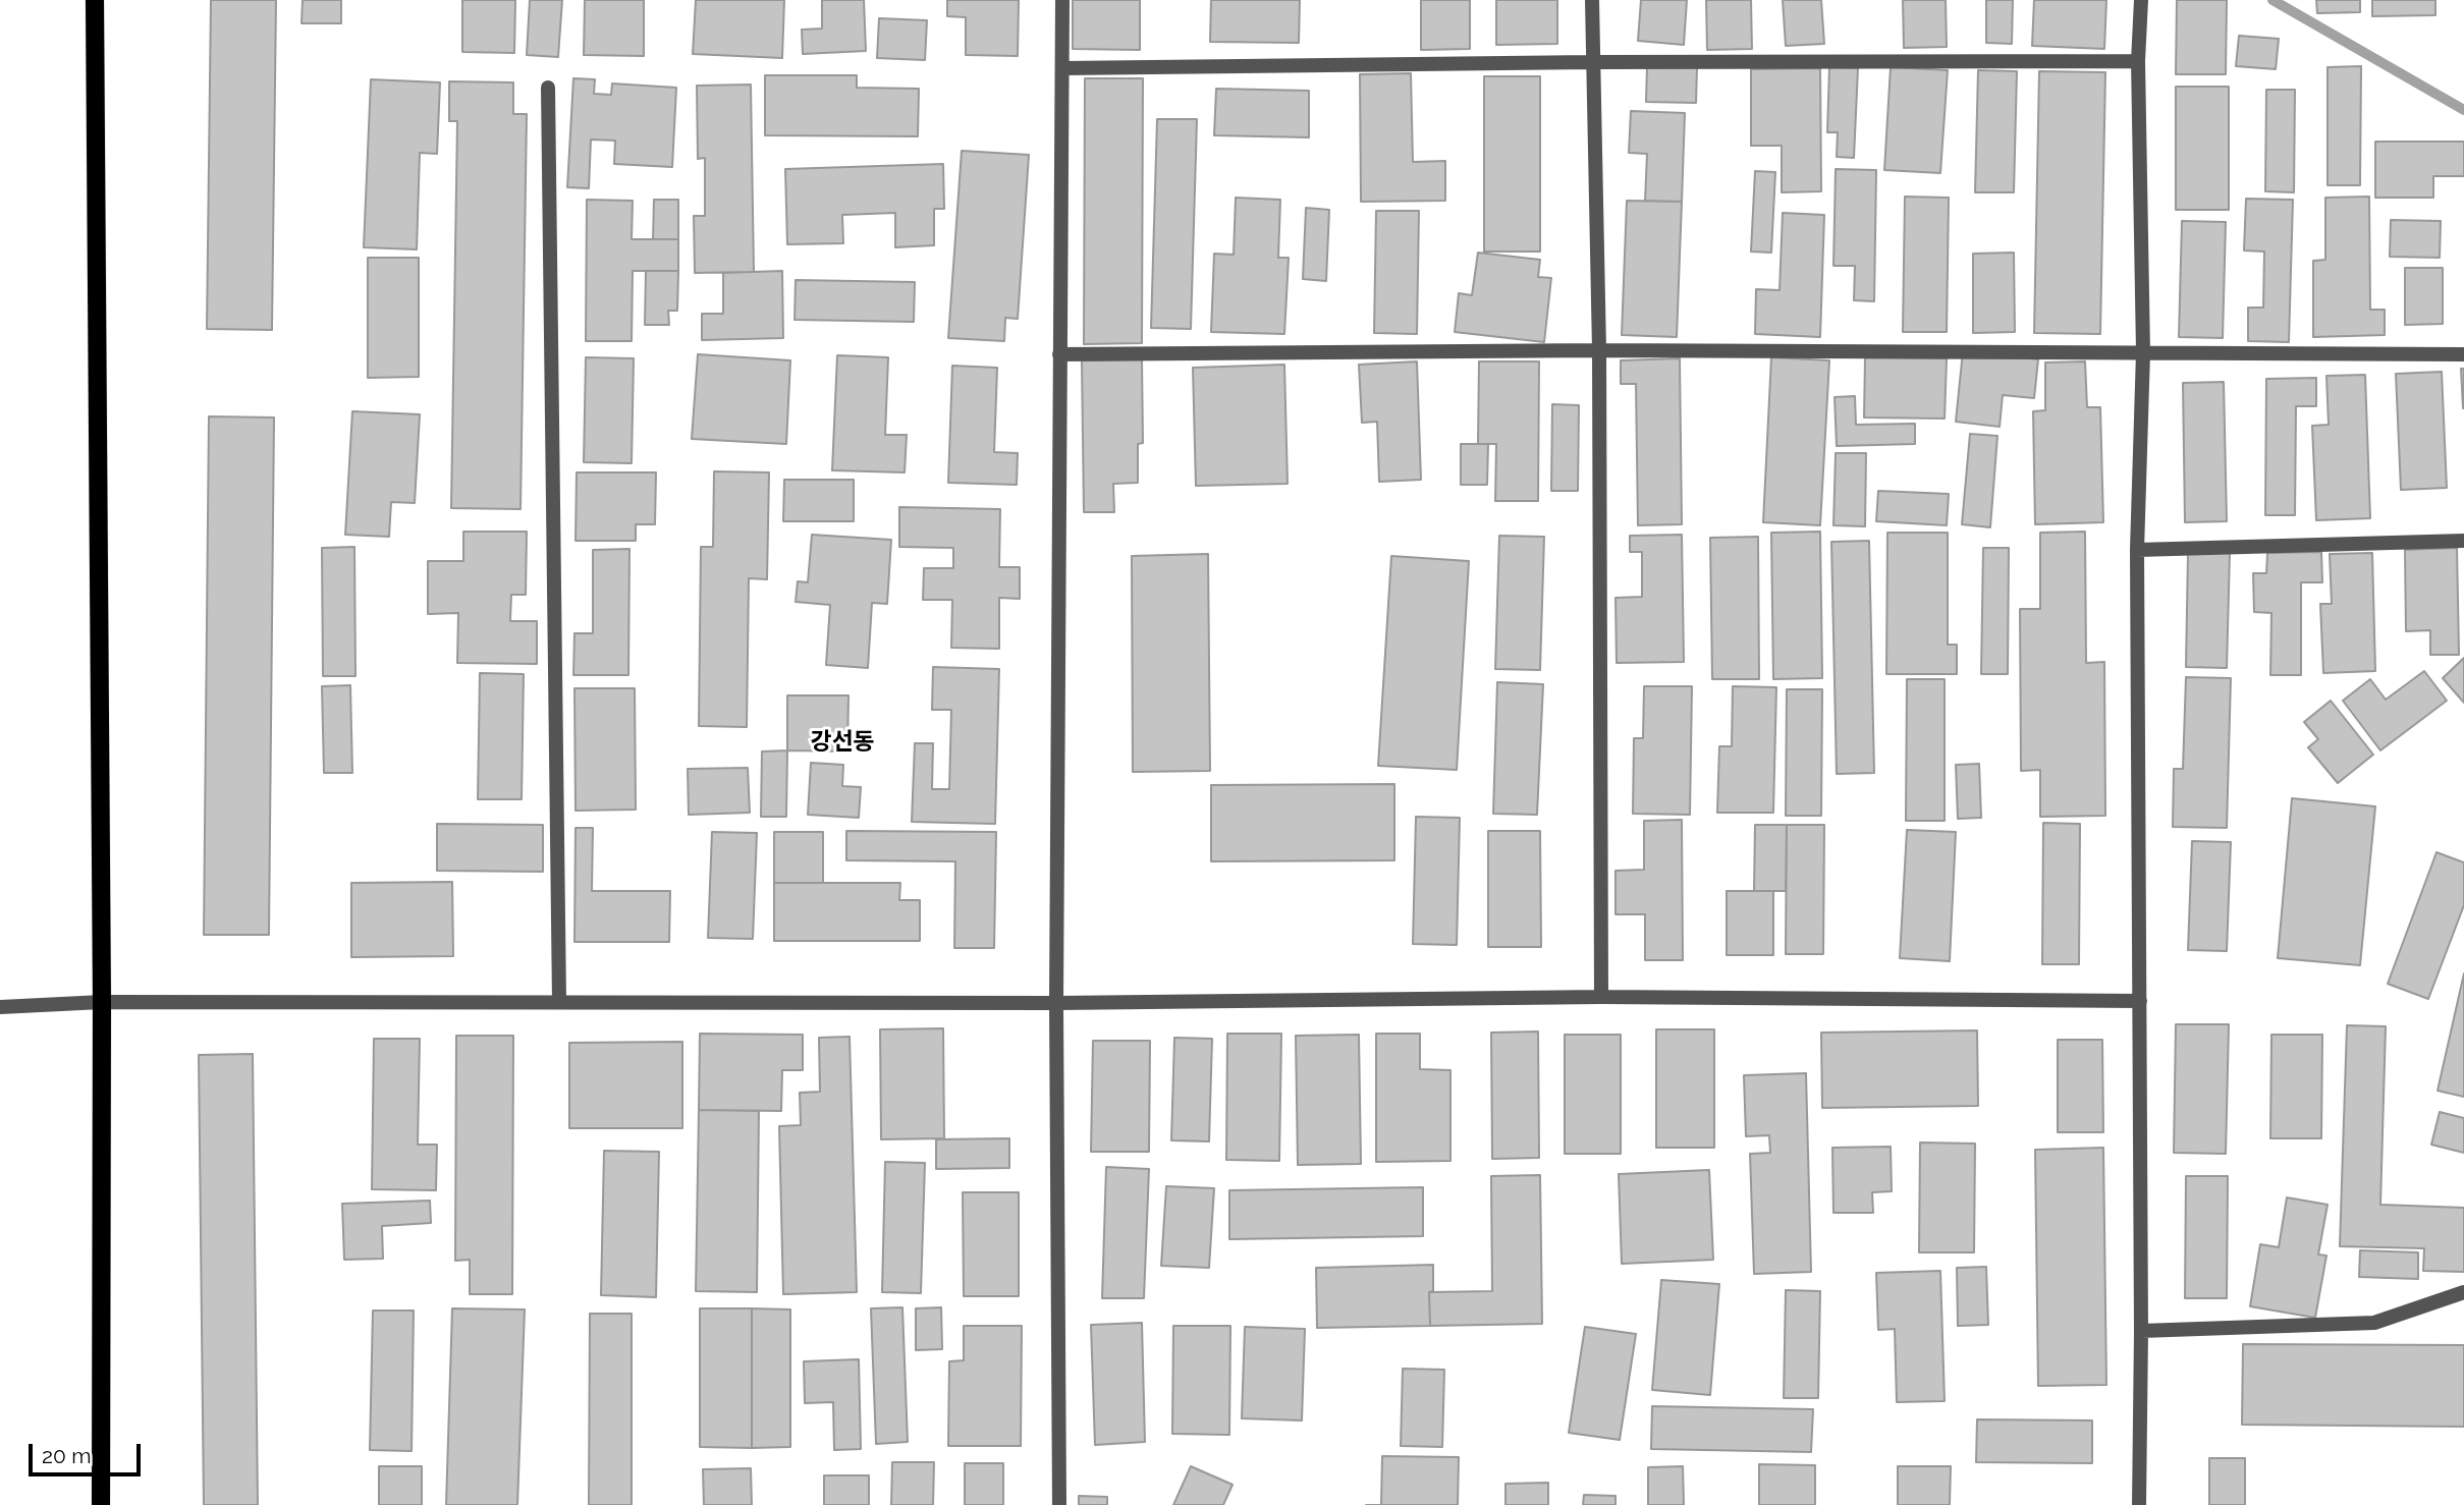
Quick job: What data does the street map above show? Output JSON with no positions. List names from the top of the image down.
{
  "districts": ["강선동"],
  "scale_bar": "20 m"
}
